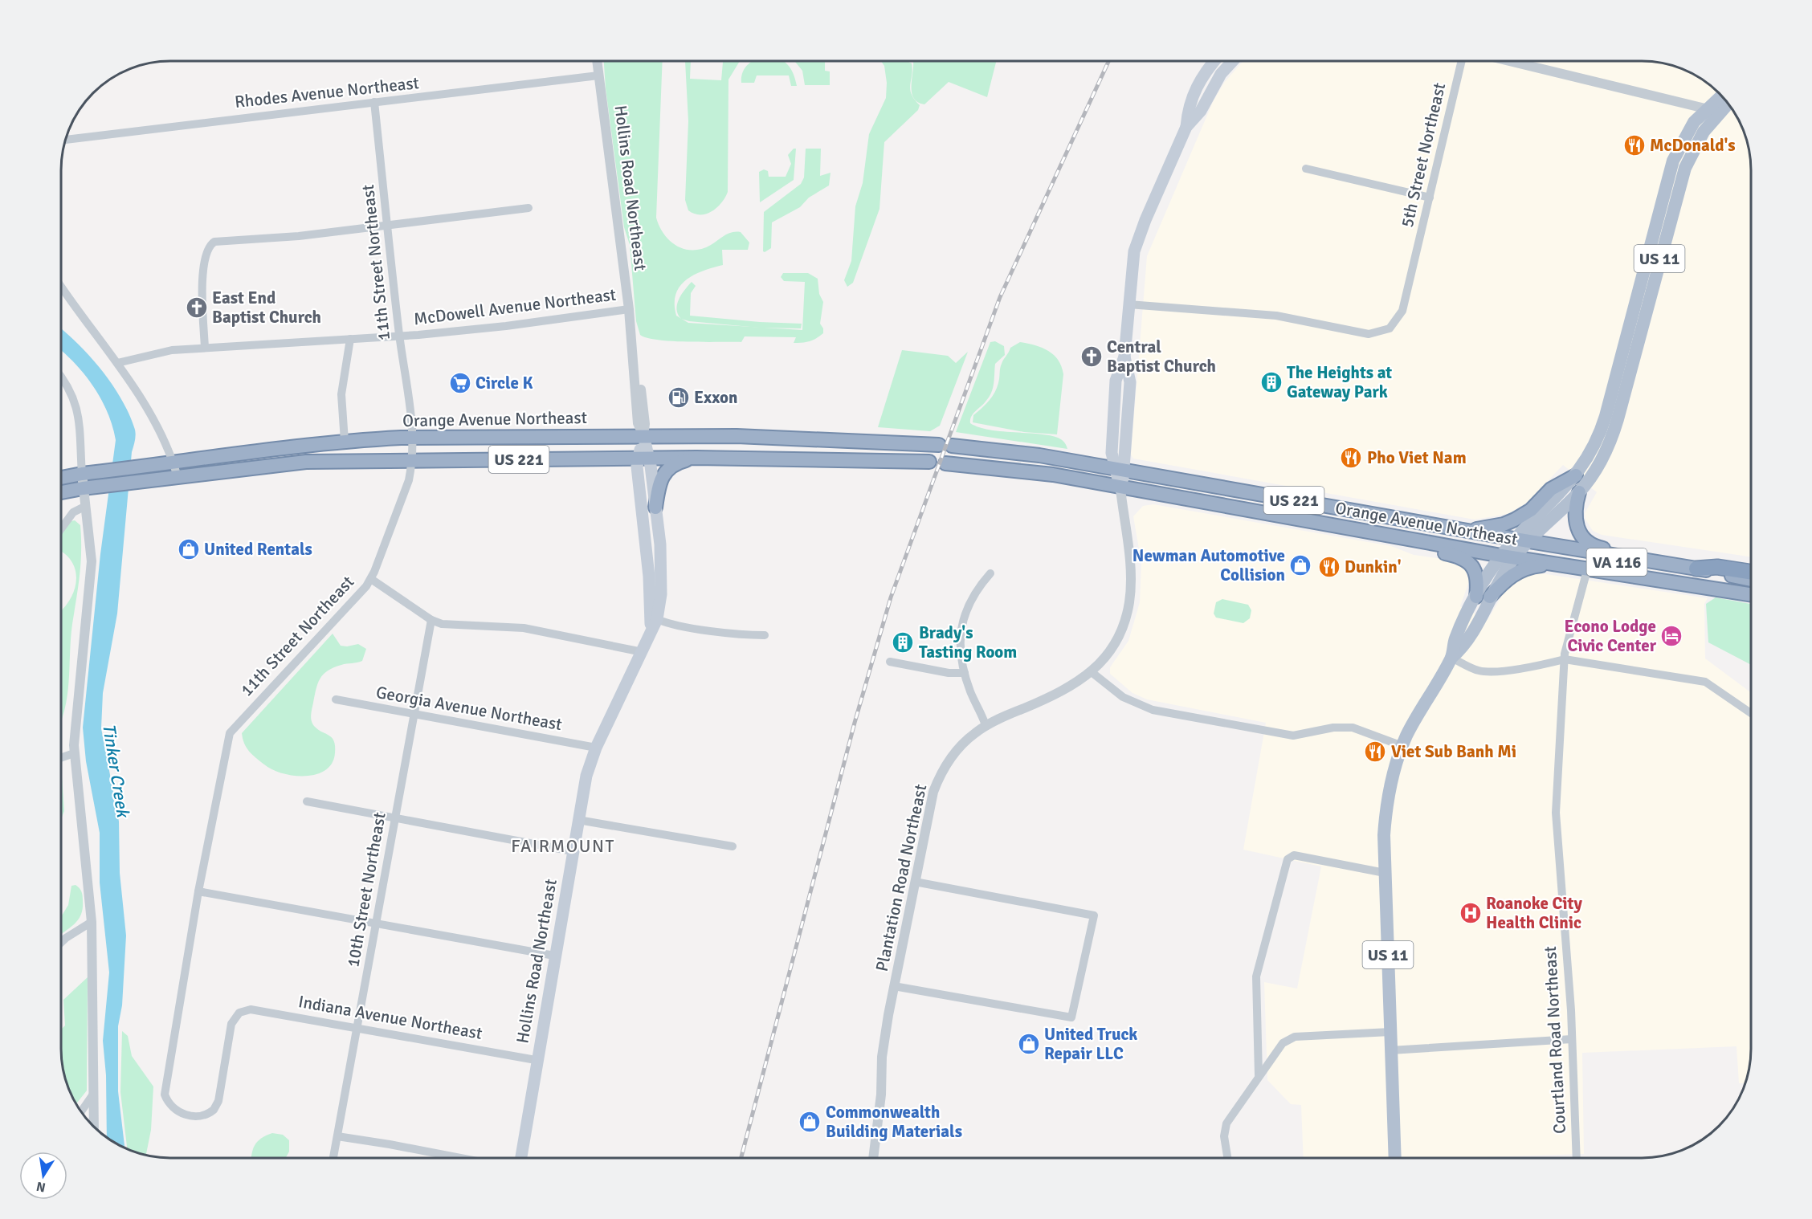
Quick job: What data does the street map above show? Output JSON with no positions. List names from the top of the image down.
{
  "streets": {
    "highway": ["Orange Avenue Northeast", "US 221", "VA 116"],
    "main road": ["Hollins Road Northeast", "US 11"],
    "street": [
      "Rhodes Avenue Northeast",
      "5th Street Northeast",
      "11th Street Northeast",
      "McDowell Avenue Northeast",
      "Georgia Avenue Northeast",
      "Plantation Road Northeast",
      "10th Street Northeast",
      "Indiana Avenue Northeast",
      "Courtland Road Northeast"
    ]
  },
  "crossings": [
    ["Rhodes Avenue Northeast", "Hollins Road Northeast"],
    ["Rhodes Avenue Northeast", "11th Street Northeast"],
    ["Hollins Road Northeast", "McDowell Avenue Northeast"],
    ["Hollins Road Northeast", "Orange Avenue Northeast"],
    ["Hollins Road Northeast", "US 221"],
    ["Hollins Road Northeast", "Georgia Avenue Northeast"],
    ["Hollins Road Northeast", "Indiana Avenue Northeast"],
    ["US 11", "Orange Avenue Northeast"],
    ["US 11", "VA 116"],
    ["11th Street Northeast", "McDowell Avenue Northeast"],
    ["11th Street Northeast", "Orange Avenue Northeast"],
    ["11th Street Northeast", "US 221"],
    ["11th Street Northeast", "Indiana Avenue Northeast"],
    ["Orange Avenue Northeast", "VA 116"],
    ["Orange Avenue Northeast", "Plantation Road Northeast"],
    ["Orange Avenue Northeast", "Courtland Road Northeast"],
    ["Georgia Avenue Northeast", "10th Street Northeast"],
    ["10th Street Northeast", "Indiana Avenue Northeast"]
  ],
  "districts": ["FAIRMOUNT"],
  "water": ["Tinker Creek"],
  "places": {
    "restaurant": [
      "McDonald's",
      "Pho Viet Nam",
      "Dunkin'",
      "Viet Sub Banh Mi"
    ],
    "church": ["East End Baptist Church", "Central Baptist Church"],
    "building": ["The Heights at Gateway Park", "Brady's Tasting Room"],
    "supermarket": ["Circle K"],
    "fuel station": ["Exxon"],
    "shop": [
      "United Rentals",
      "Newman Automotive Collision",
      "United Truck Repair LLC",
      "Commonwealth Building Materials"
    ],
    "hotel": ["Econo Lodge Civic Center"],
    "hospital": ["Roanoke City Health Clinic"]
  },
  "north": "bottom"
}
